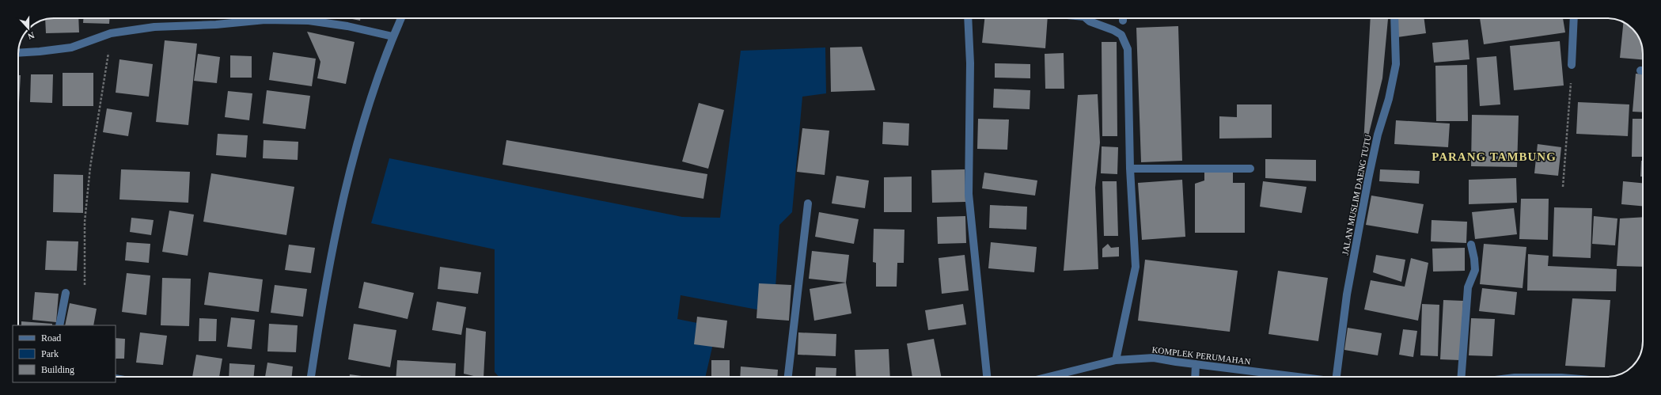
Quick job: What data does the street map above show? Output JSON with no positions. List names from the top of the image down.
{
  "streets": {
    "street": ["JALAN MUSLIM DAENG TUTU", "KOMPLEK PERUMAHAN"]
  },
  "districts": ["PARANG TAMBUNG"],
  "legend": ["Road", "Park", "Building"],
  "north": "bottom"
}
